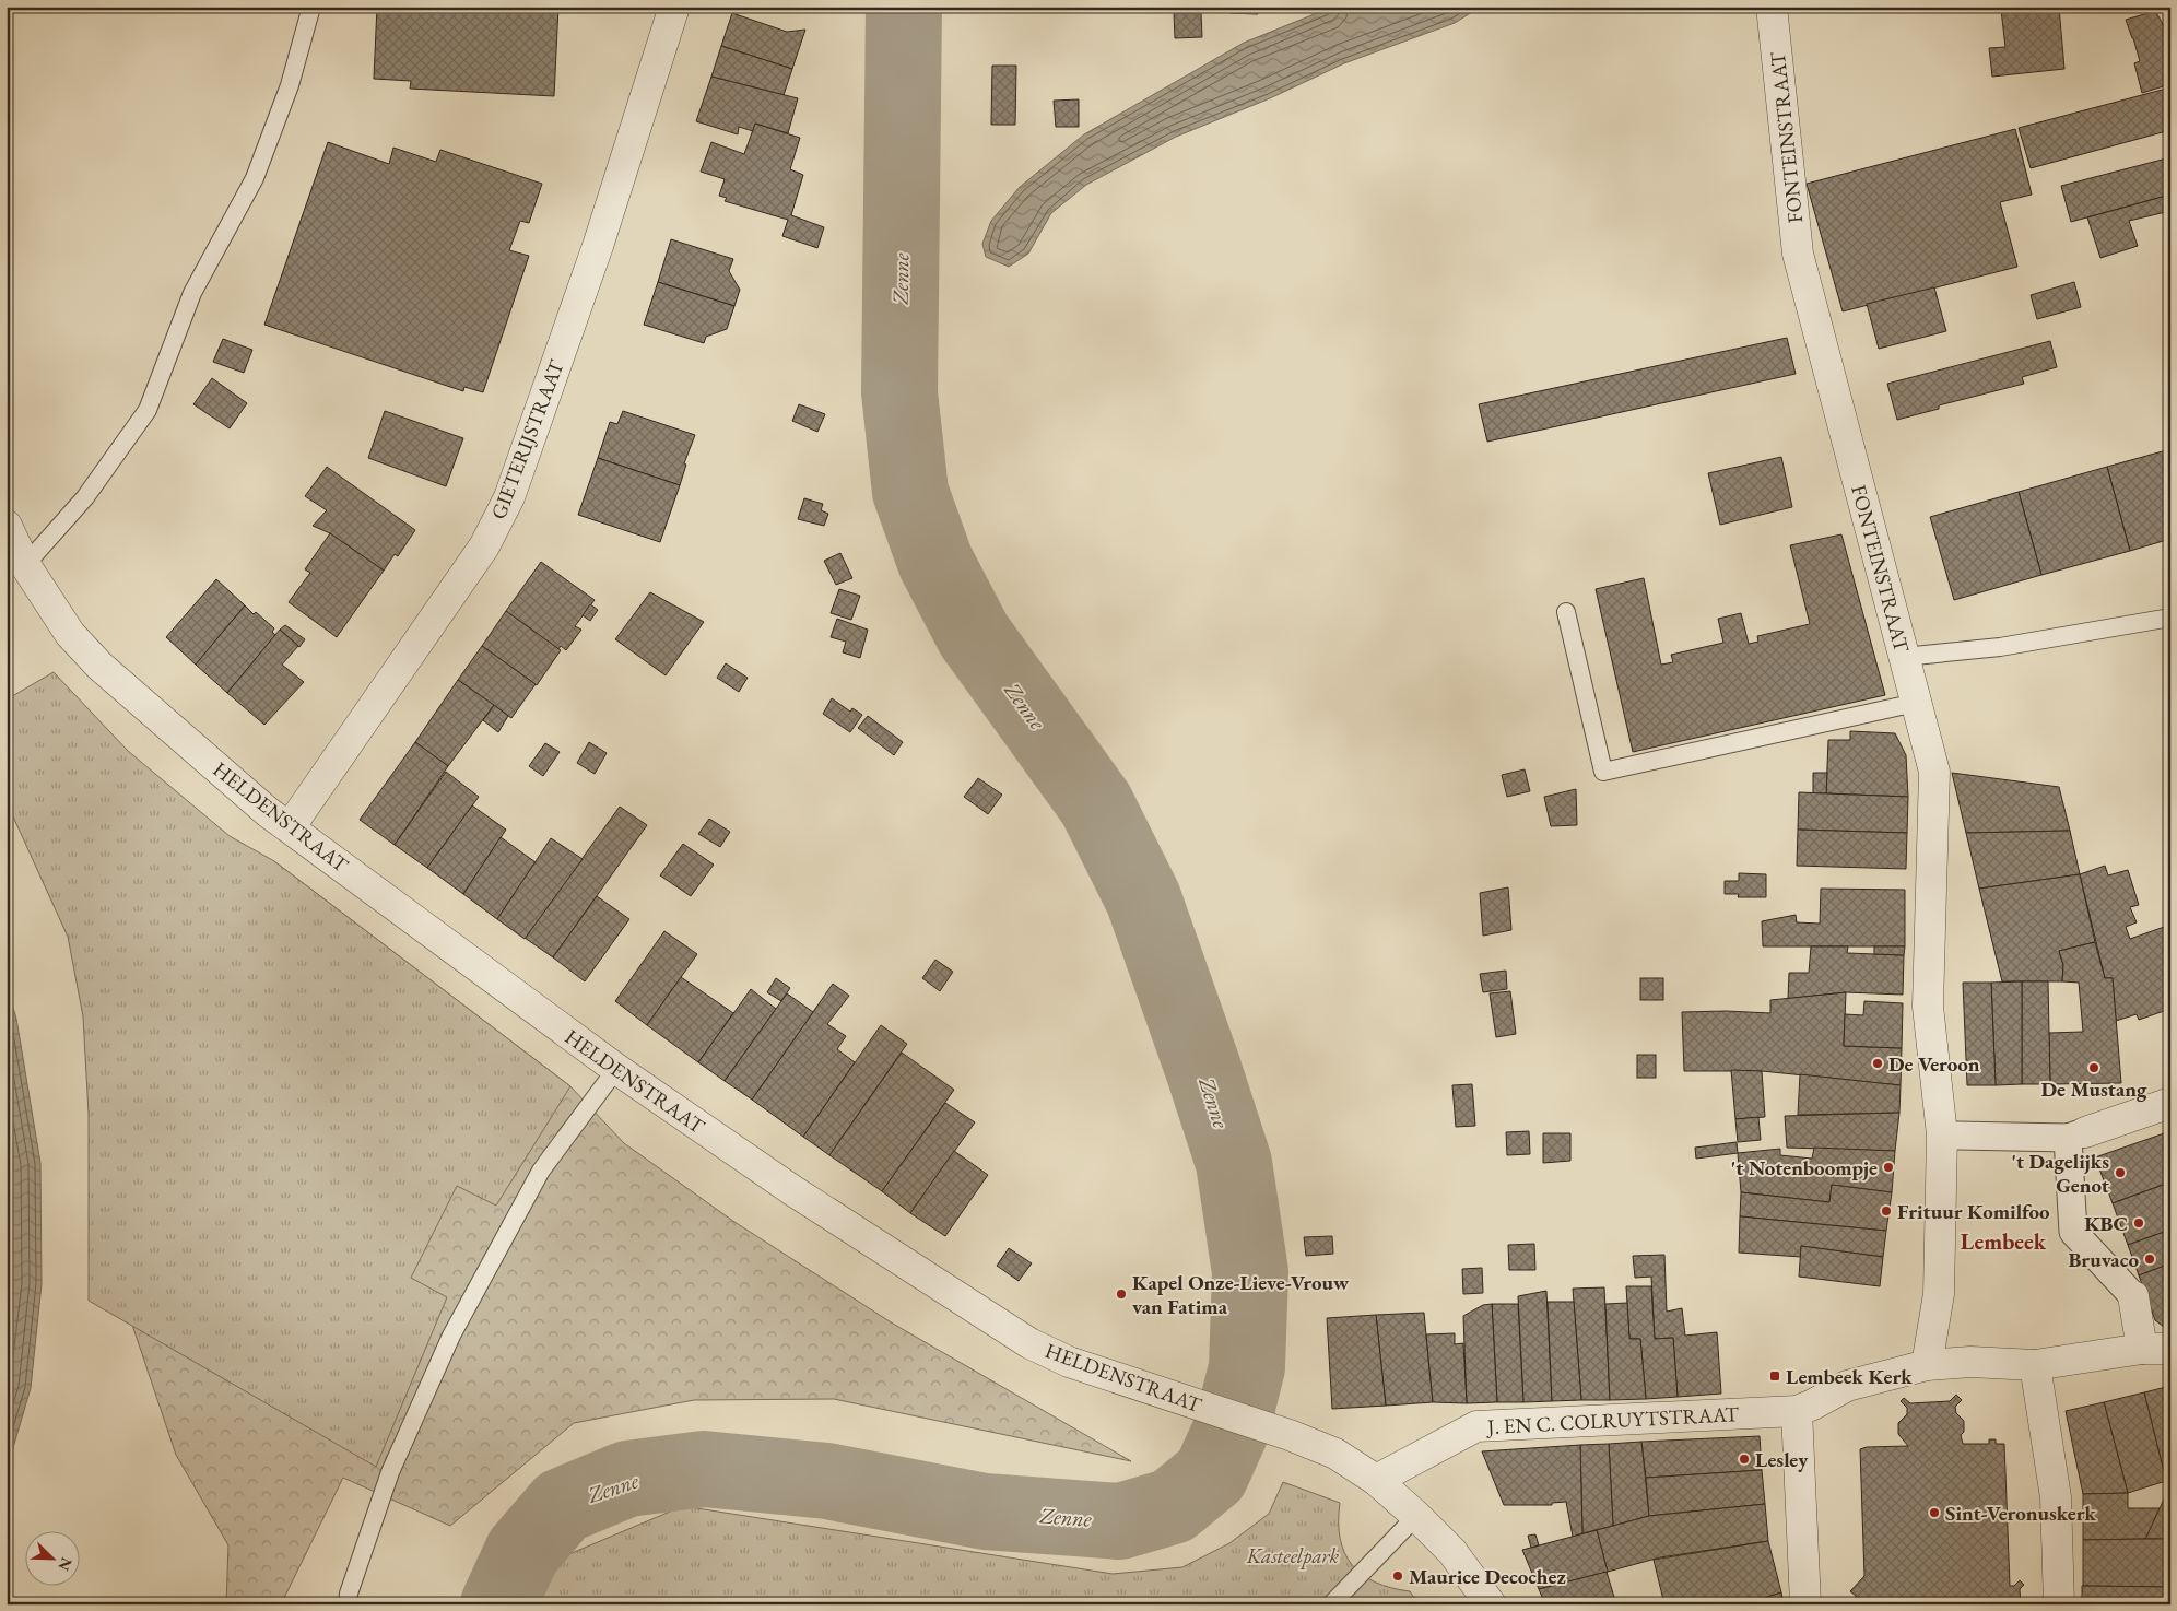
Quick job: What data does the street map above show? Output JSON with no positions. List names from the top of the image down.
{
  "streets": {
    "street": [
      "FONTEINSTRAAT",
      "GIETERIJSTRAAT",
      "HELDENSTRAAT",
      "J. EN C. COLRUYTSTRAAT"
    ]
  },
  "crossings": [
    ["FONTEINSTRAAT", "J. EN C. COLRUYTSTRAAT"],
    ["GIETERIJSTRAAT", "HELDENSTRAAT"],
    ["HELDENSTRAAT", "J. EN C. COLRUYTSTRAAT"]
  ],
  "districts": ["Lembeek"],
  "water": ["Zenne"],
  "parks": ["Kasteelpark"],
  "places": {
    "other": [
      "De Veroon",
      "De Mustang",
      "'t Notenboompje",
      "'t Dagelijks Genot",
      "Frituur Komilfoo",
      "KBC",
      "Bruvaco",
      "Kapel Onze-Lieve-Vrouw van Fatima",
      "Lesley",
      "Sint-Veronuskerk",
      "Maurice Decochez"
    ],
    "transit": ["Lembeek Kerk"]
  },
  "north": "bottom right"
}
